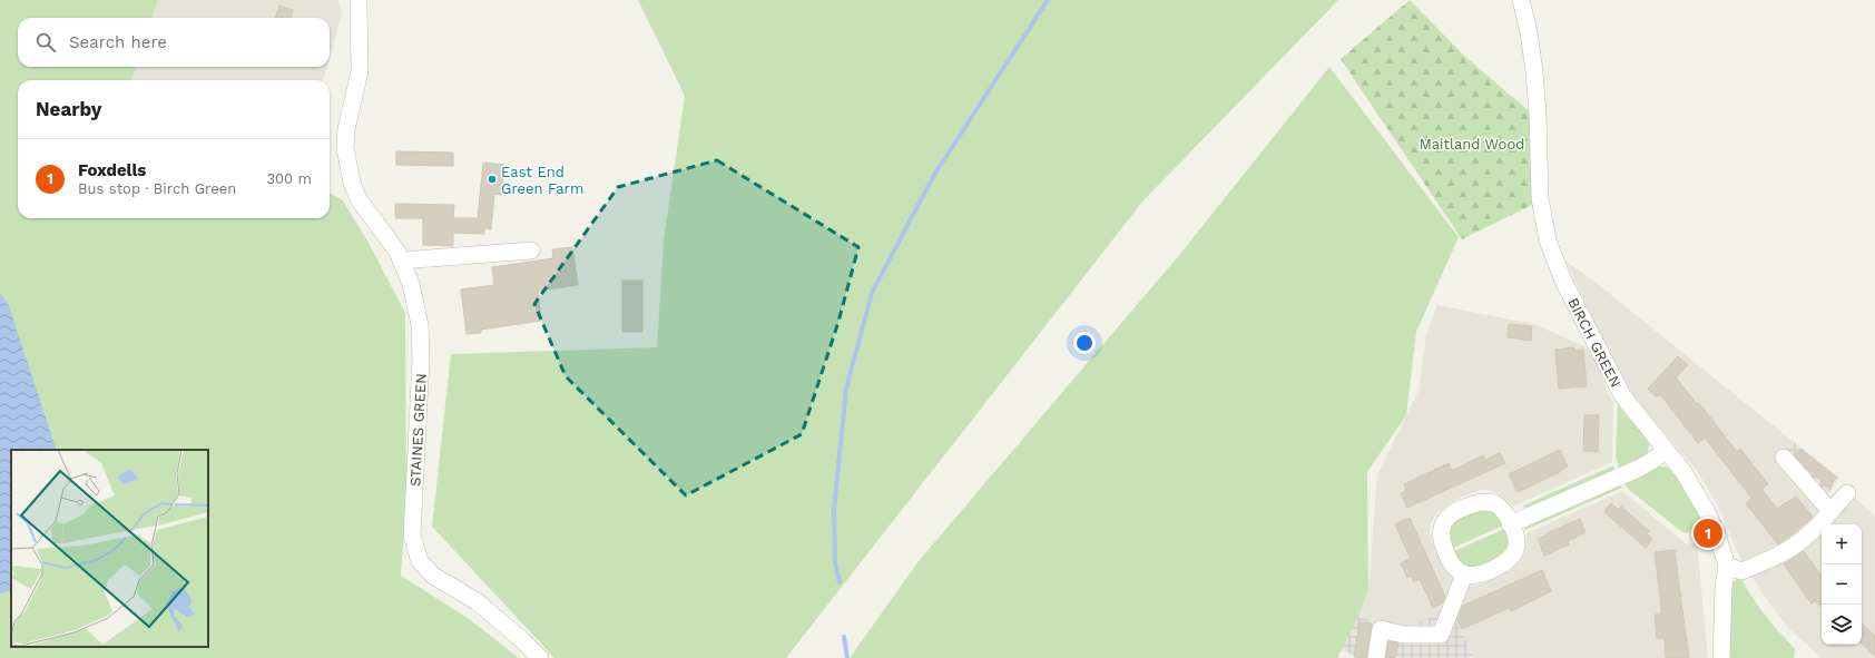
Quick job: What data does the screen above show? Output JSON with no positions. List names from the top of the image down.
{
  "streets": {
    "street": ["BIRCH GREEN", "STAINES GREEN"]
  },
  "parks": ["Maitland Wood"],
  "places": ["East End Green Farm"],
  "page": {
    "search": "Search here",
    "heading": "Nearby",
    "list": [
      {
        "mark": "1",
        "name": "Foxdells",
        "note": "Bus stop · Birch Green",
        "value": "300 m"
      }
    ],
    "pins": "1",
    "map_buttons": ["+", "−"]
  }
}
